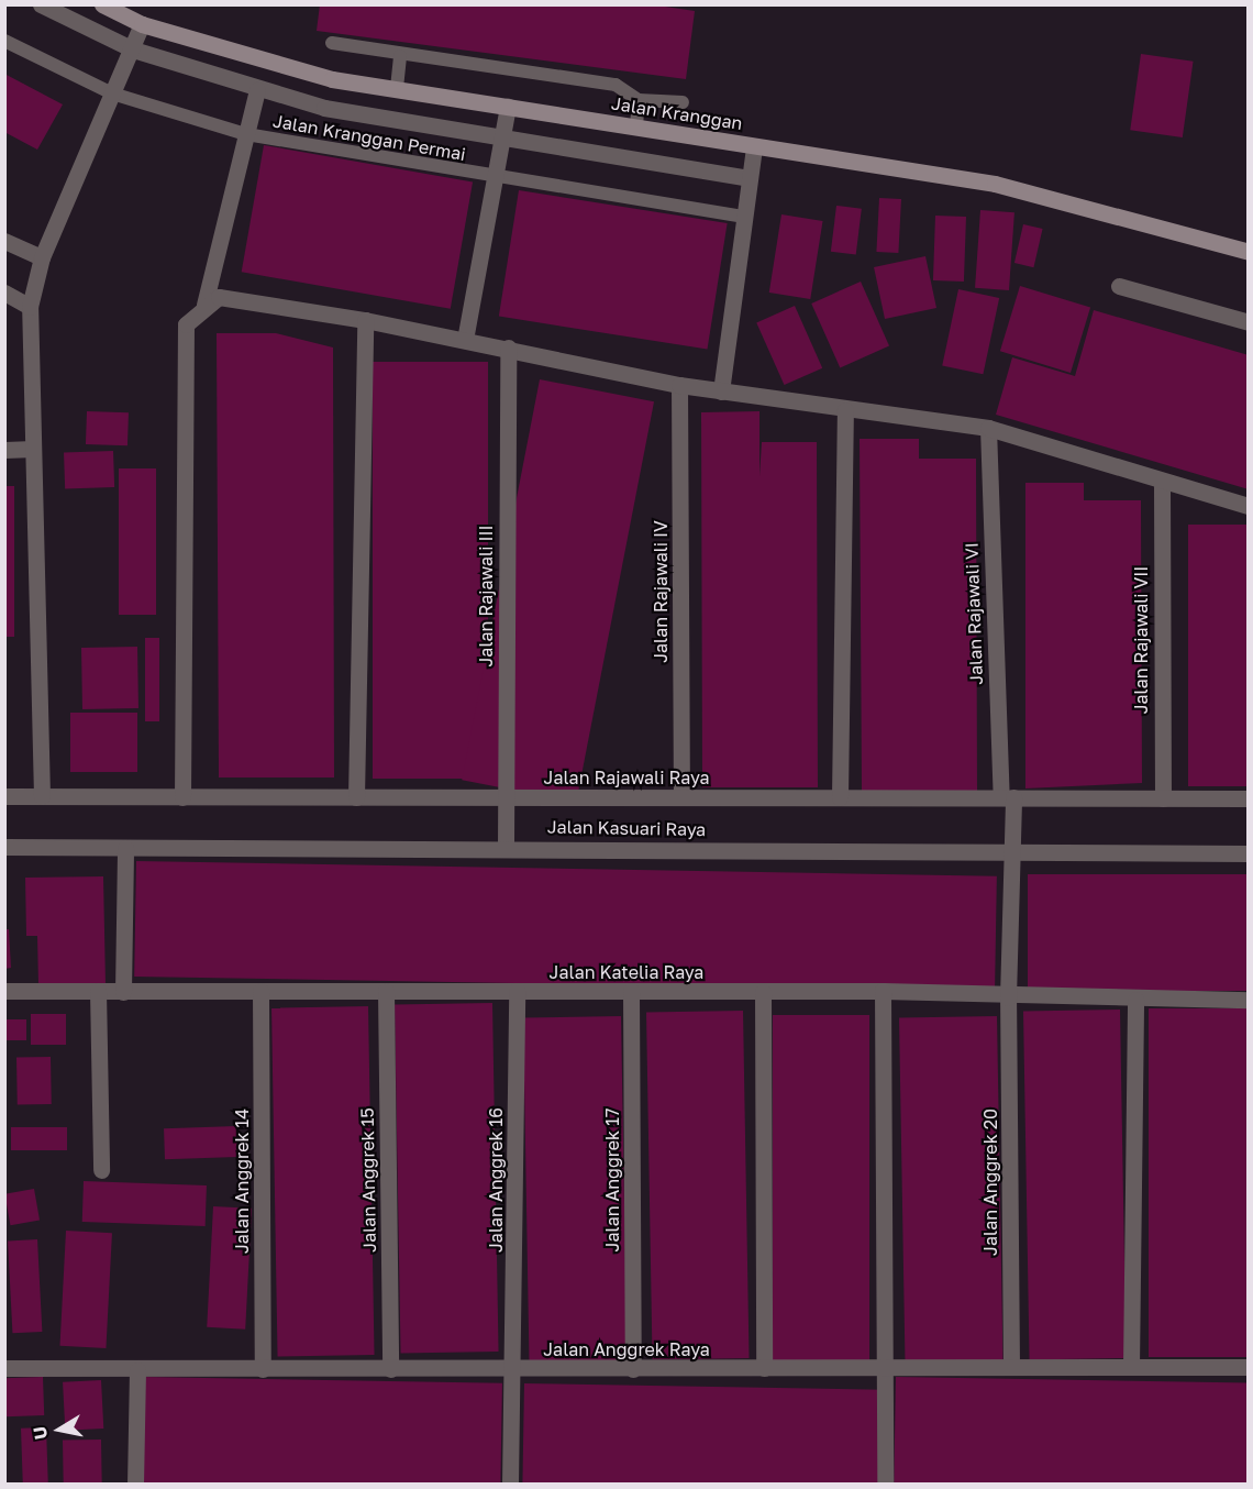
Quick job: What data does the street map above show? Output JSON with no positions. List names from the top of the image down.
{
  "streets": {
    "main road": ["Jalan Kranggan"],
    "street": [
      "Jalan Rajawali IV",
      "Jalan Rajawali III",
      "Jalan Rajawali VI",
      "Jalan Rajawali VII",
      "Jalan Rajawali Raya",
      "Jalan Kasuari Raya",
      "Jalan Katelia Raya",
      "Jalan Anggrek 15",
      "Jalan Anggrek 16",
      "Jalan Anggrek 17",
      "Jalan Anggrek 14",
      "Jalan Anggrek 20",
      "Jalan Anggrek Raya"
    ],
    "lane": ["Jalan Kranggan Permai"]
  },
  "crossings": [
    ["Jalan Rajawali IV", "Jalan Rajawali Raya"],
    ["Jalan Rajawali III", "Jalan Rajawali Raya"],
    ["Jalan Rajawali III", "Jalan Kasuari Raya"],
    ["Jalan Rajawali VI", "Jalan Rajawali Raya"],
    ["Jalan Rajawali VI", "Jalan Kasuari Raya"],
    ["Jalan Rajawali VI", "Jalan Anggrek 20"],
    ["Jalan Rajawali VII", "Jalan Rajawali Raya"],
    ["Jalan Kasuari Raya", "Jalan Anggrek 20"],
    ["Jalan Katelia Raya", "Jalan Anggrek 15"],
    ["Jalan Katelia Raya", "Jalan Anggrek 16"],
    ["Jalan Katelia Raya", "Jalan Anggrek 17"],
    ["Jalan Katelia Raya", "Jalan Anggrek 14"],
    ["Jalan Katelia Raya", "Jalan Anggrek 20"],
    ["Jalan Anggrek 15", "Jalan Anggrek Raya"],
    ["Jalan Anggrek 16", "Jalan Anggrek Raya"],
    ["Jalan Anggrek 17", "Jalan Anggrek Raya"],
    ["Jalan Anggrek 14", "Jalan Anggrek Raya"],
    ["Jalan Anggrek 20", "Jalan Anggrek Raya"]
  ],
  "north": "left"
}
